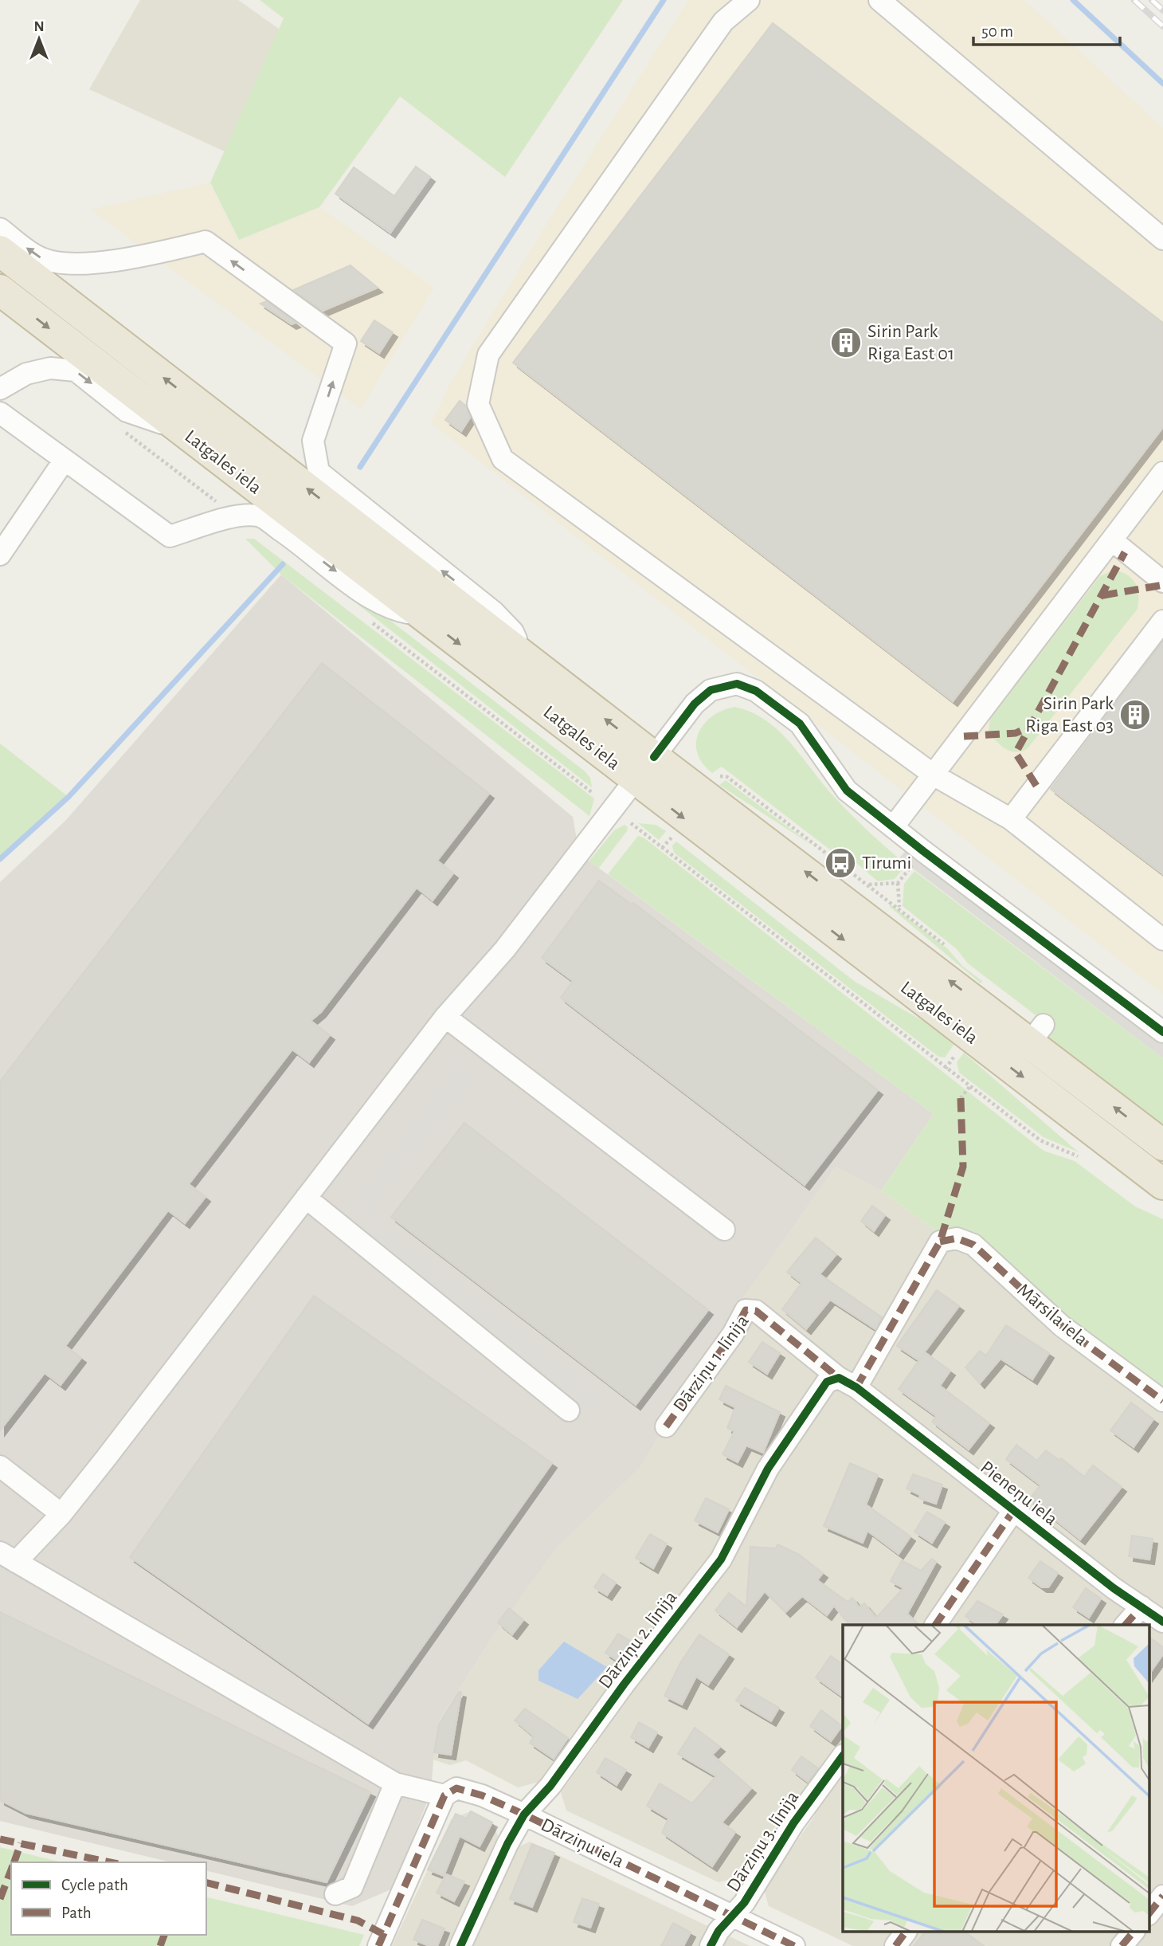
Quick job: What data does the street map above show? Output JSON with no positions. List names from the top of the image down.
{
  "streets": {
    "highway": ["Latgales iela"],
    "street": [
      "Mārsila iela",
      "Dārziņu 1. līnija",
      "Pieneņu iela",
      "Dārziņu 2. līnija",
      "Dārziņu 3. līnija",
      "Dārziņu iela"
    ]
  },
  "crossings": [
    ["Mārsila iela", "Dārziņu 1. līnija"],
    ["Mārsila iela", "Pieneņu iela"],
    ["Mārsila iela", "Dārziņu 2. līnija"],
    ["Dārziņu 1. līnija", "Pieneņu iela"],
    ["Dārziņu 1. līnija", "Dārziņu 2. līnija"],
    ["Pieneņu iela", "Dārziņu 2. līnija"],
    ["Dārziņu 2. līnija", "Dārziņu iela"],
    ["Dārziņu 3. līnija", "Dārziņu iela"]
  ],
  "places": {
    "building": ["Sirin Park Riga East 01", "Sirin Park Riga East 03"],
    "bus stop": ["Tīrumi"]
  },
  "legend": ["Cycle path", "Path"],
  "scale_bar": "50 m",
  "north": "top"
}
